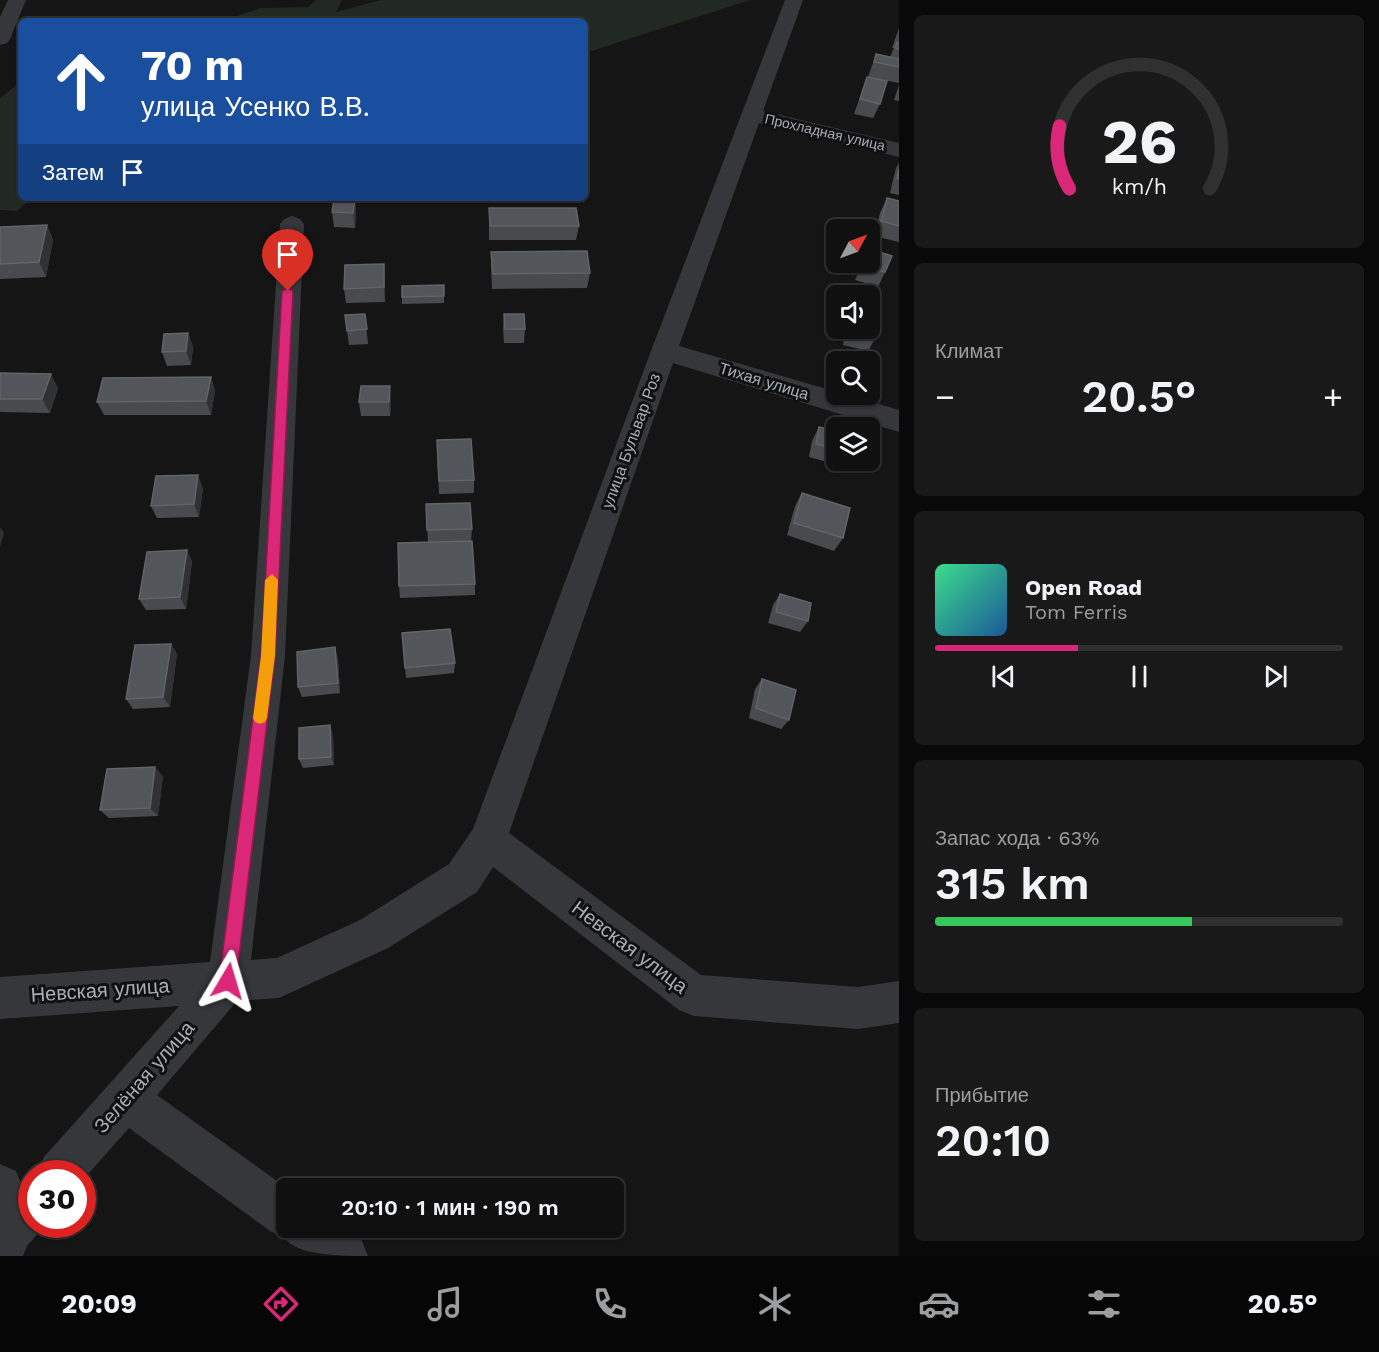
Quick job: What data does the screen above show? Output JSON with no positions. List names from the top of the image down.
{
  "streets": {
    "street": [
      "Прохладная улица",
      "Тихая улица",
      "улица Бульвар Роз",
      "Невская улица",
      "Зелёная улица"
    ]
  },
  "crossings": [
    ["Прохладная улица", "улица Бульвар Роз"],
    ["Тихая улица", "улица Бульвар Роз"],
    ["улица Бульвар Роз", "Невская улица"],
    ["Невская улица", "Зелёная улица"]
  ],
  "north": "top right",
  "page": {
    "turn": ["70 m", "улица Усенко В.В."],
    "then": "Затем",
    "tile": [
      "Климат",
      ["Запас хода · 63%", "315 km"],
      ["Прибытие", "20:10"]
    ],
    "heat": ["−", "20.5°", "+"],
    "song": ["Open Road", "Tom Ferris"],
    "limit": "30",
    "trip": "20:10 · 1 мин · 190 m",
    "tabs": ["20:09", "20.5°"],
    "gauge": ["26", "km/h"]
  }
}
